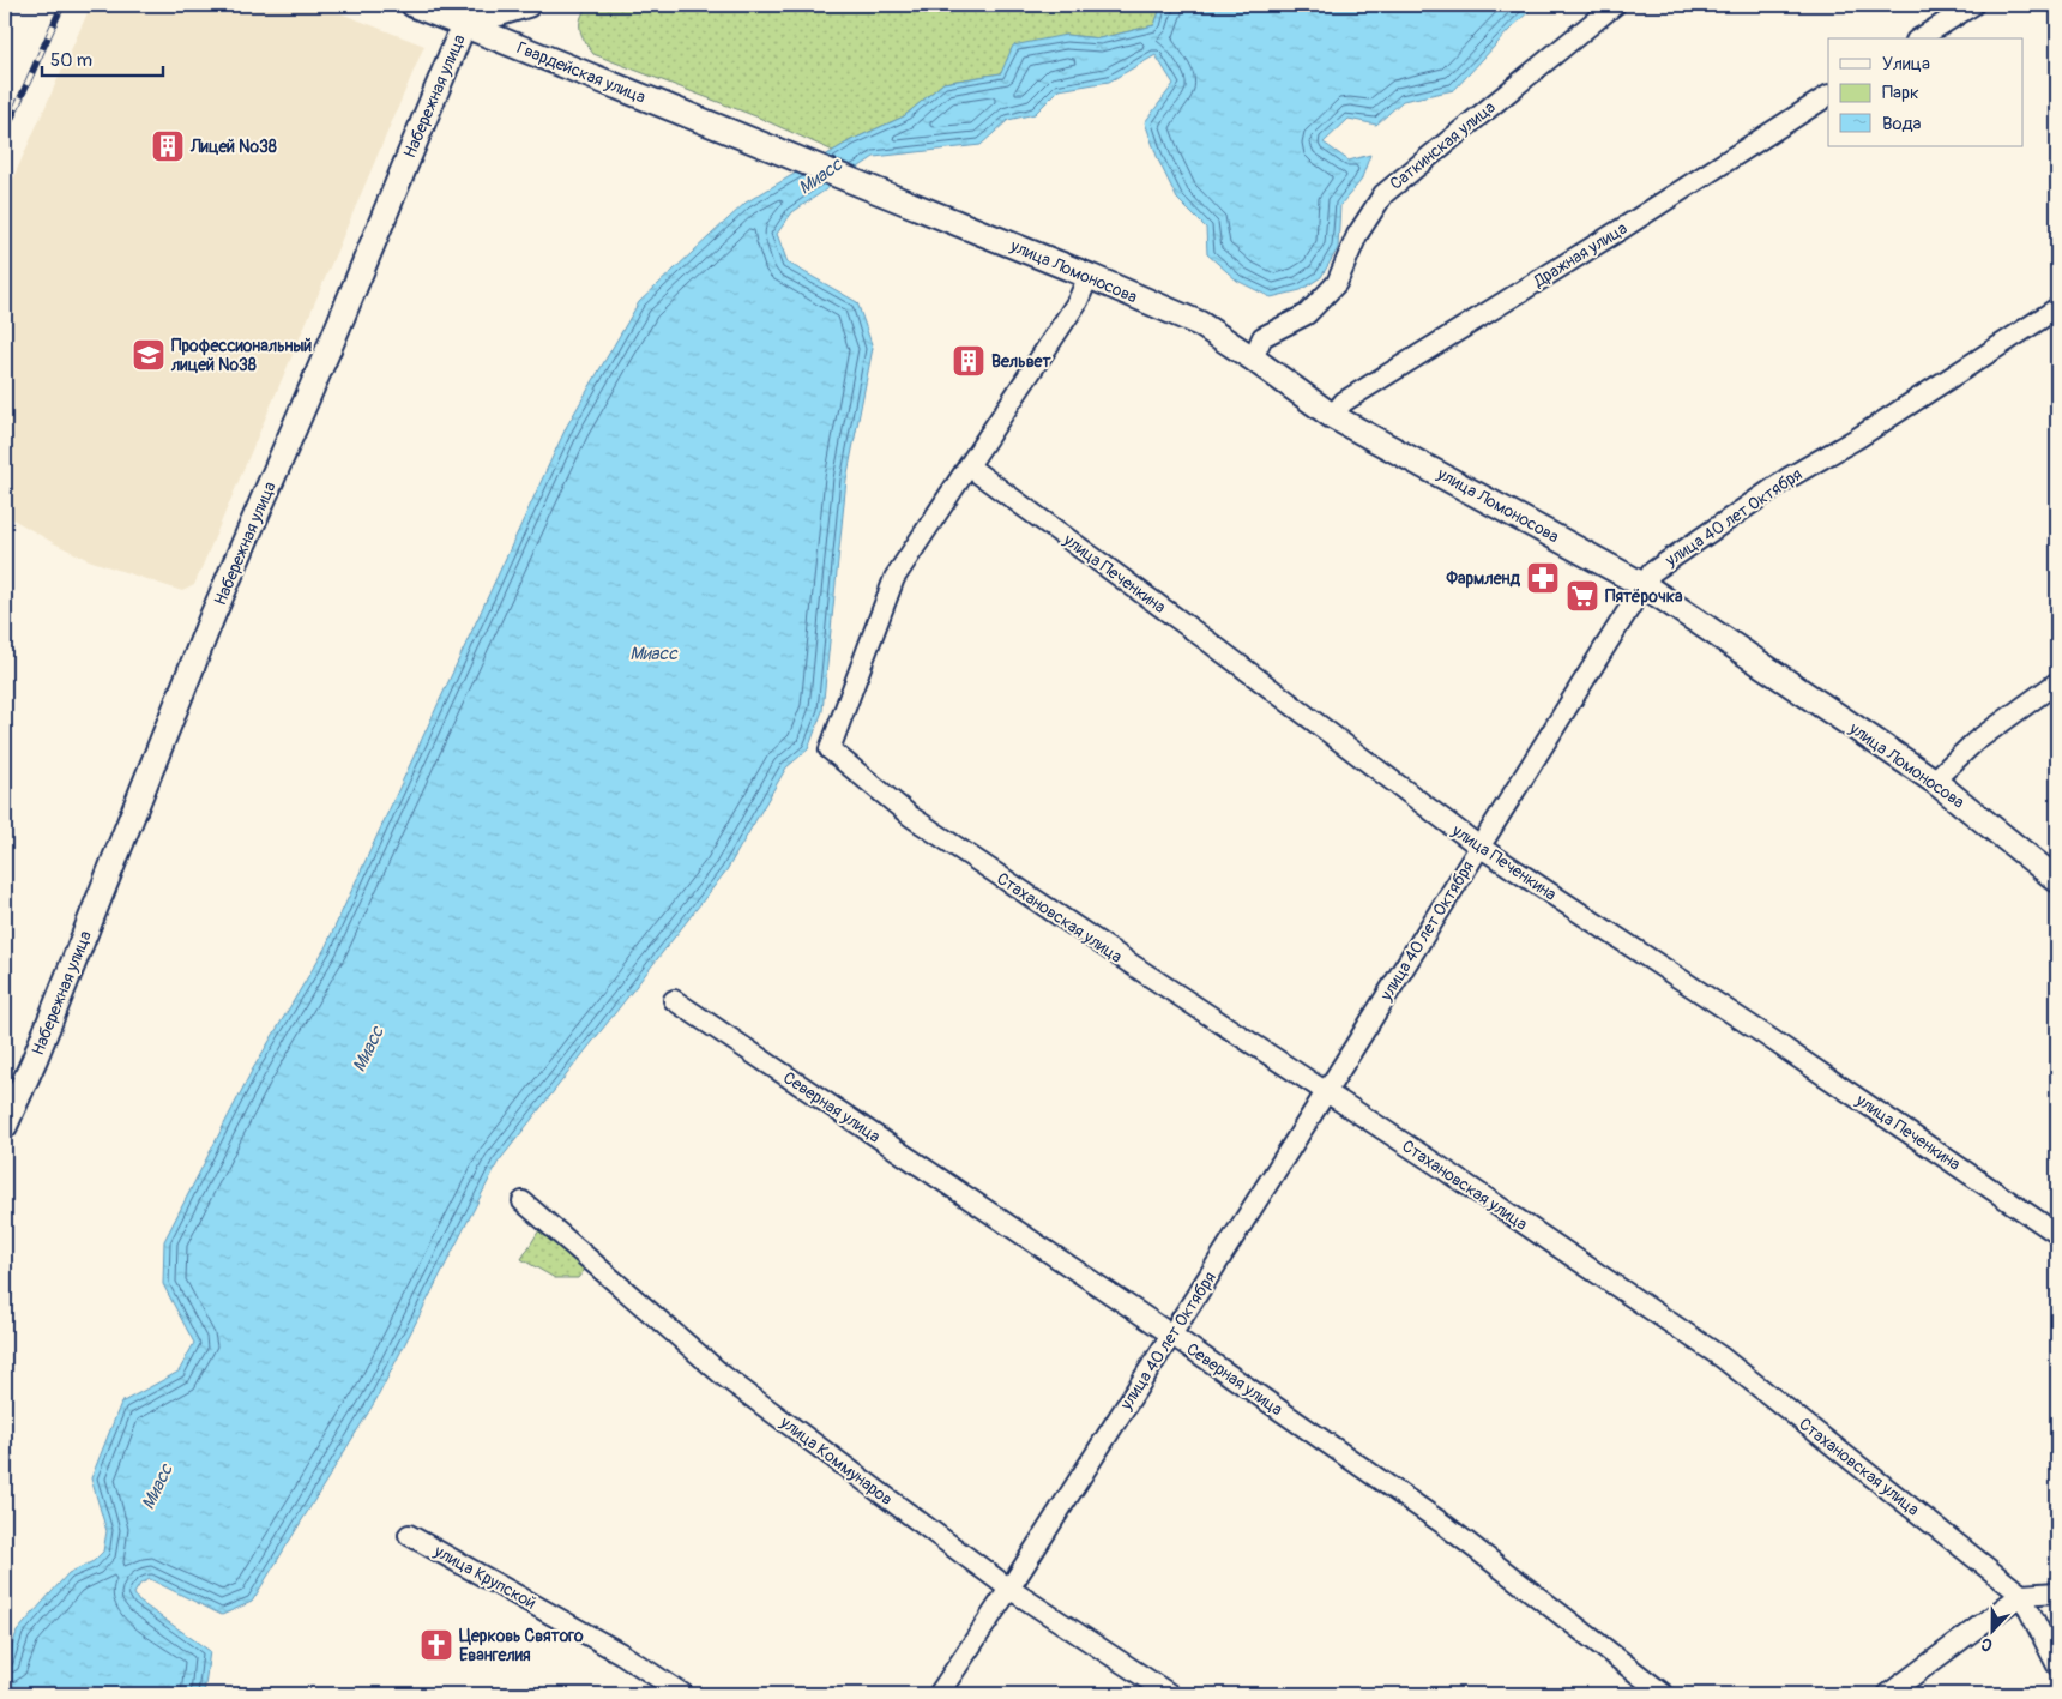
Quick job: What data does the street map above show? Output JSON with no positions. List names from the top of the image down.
{
  "streets": {
    "street": [
      "Гвардейская улица",
      "Набережная улица",
      "Саткинская улица",
      "Дражная улица",
      "улица Ломоносова",
      "улица 40 лет Октября",
      "улица Печенкина",
      "Стахановская улица",
      "Северная улица",
      "улица Коммунаров",
      "улица Крупской"
    ]
  },
  "crossings": [
    ["Гвардейская улица", "Набережная улица"],
    ["Гвардейская улица", "улица Ломоносова"],
    ["Саткинская улица", "улица Ломоносова"],
    ["Дражная улица", "улица Ломоносова"],
    ["улица Ломоносова", "улица 40 лет Октября"],
    ["улица 40 лет Октября", "улица Печенкина"],
    ["улица 40 лет Октября", "Стахановская улица"],
    ["улица 40 лет Октября", "Северная улица"],
    ["улица 40 лет Октября", "улица Коммунаров"],
    ["улица Печенкина", "Стахановская улица"]
  ],
  "water": ["Миасс"],
  "places": {
    "building": ["Лицей №38", "Вельвет"],
    "school or university": ["Профессиональный лицей №38"],
    "pharmacy": ["Фармленд"],
    "supermarket": ["Пятёрочка"],
    "church": ["Церковь Святого Евангелия"]
  },
  "legend": ["Улица", "Парк", "Вода"],
  "scale_bar": "50 m",
  "north": "bottom"
}
